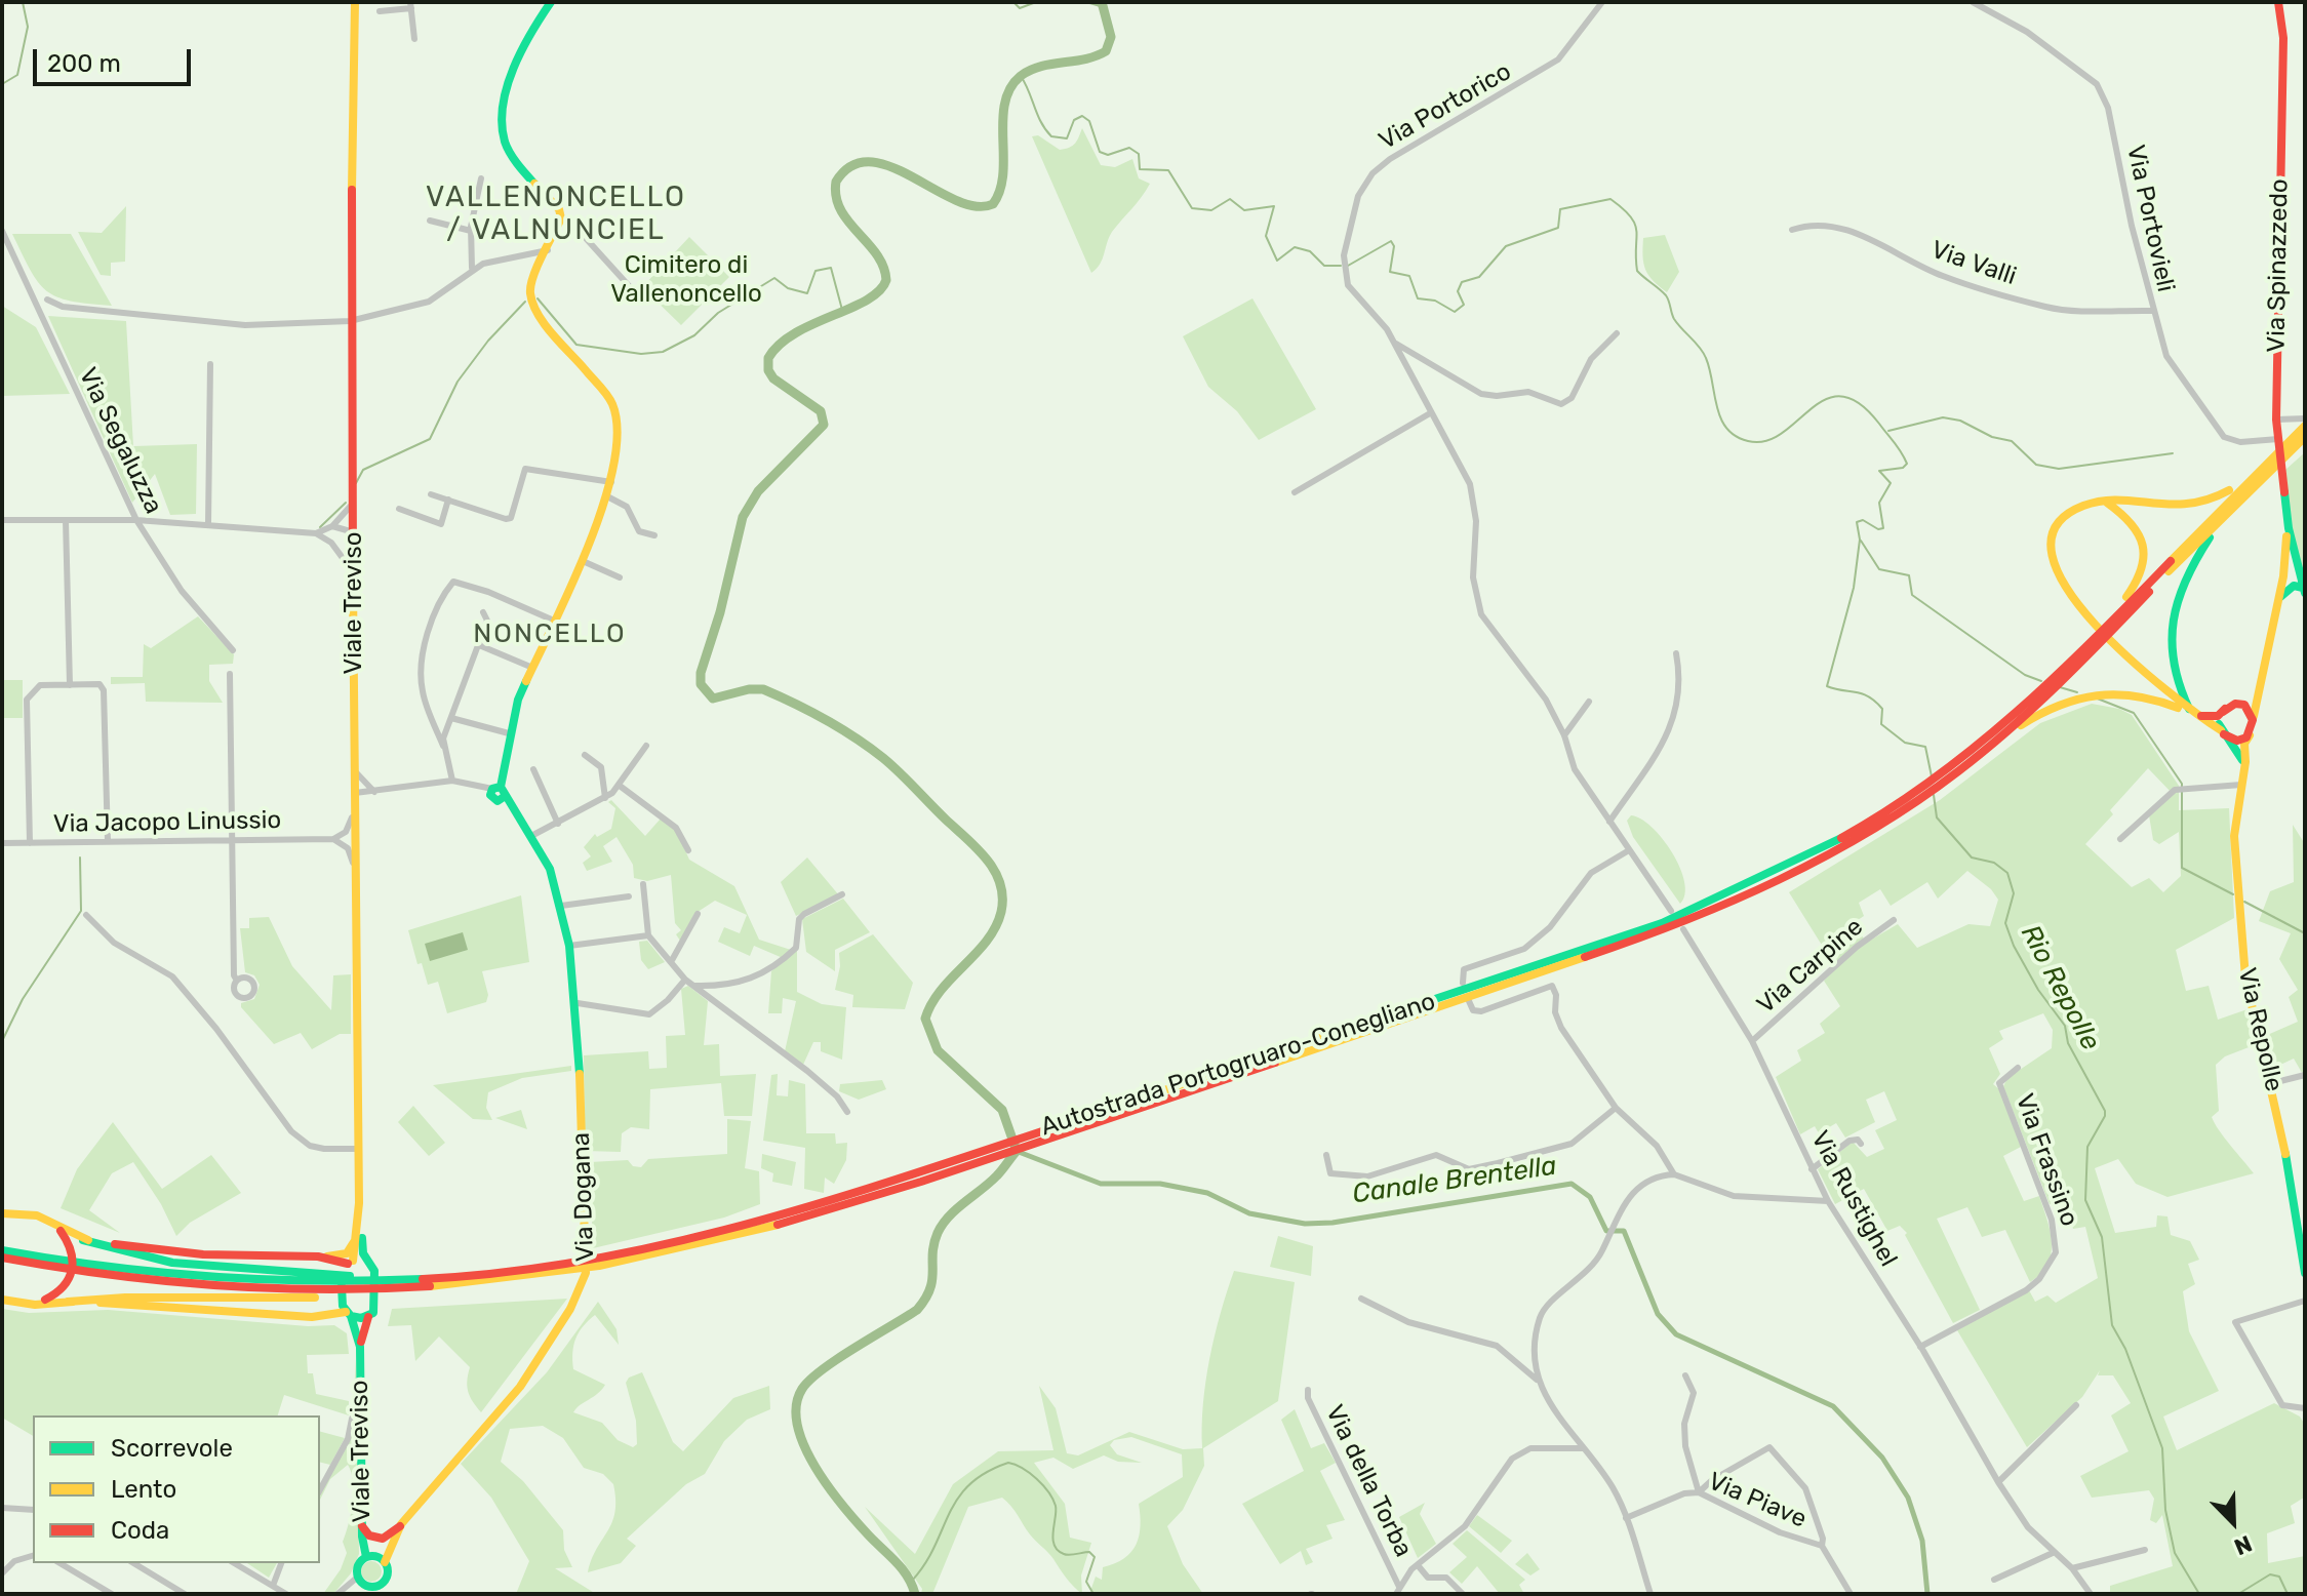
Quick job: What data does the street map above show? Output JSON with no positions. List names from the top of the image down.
{
  "streets": {
    "main road": [
      "Via Spinazzedo",
      "Viale Treviso",
      "Via Repolle",
      "Autostrada Portogruaro-Conegliano",
      "Via Dogana"
    ],
    "street": [
      "Via Portorico",
      "Via Portovieli",
      "Via Valli",
      "Via Segaluzza",
      "Via Jacopo Linussio",
      "Via Carpine",
      "Via Frassino",
      "Via Rustighel",
      "Via della Torba",
      "Via Piave"
    ]
  },
  "crossings": [
    ["Via Portovieli", "Via Valli"],
    ["Via Portovieli", "Via Spinazzedo"],
    ["Via Spinazzedo", "Via Repolle"],
    ["Viale Treviso", "Via Dogana"],
    ["Via Carpine", "Via Rustighel"],
    ["Via Frassino", "Via Rustighel"]
  ],
  "districts": ["VALLENONCELLO / VALNUNCIEL", "NONCELLO"],
  "water": ["Rio Repolle", "Canale Brentella"],
  "parks": ["Cimitero di Vallenoncello"],
  "legend": ["Scorrevole", "Lento", "Coda"],
  "scale_bar": "200 m",
  "north": "bottom right"
}
